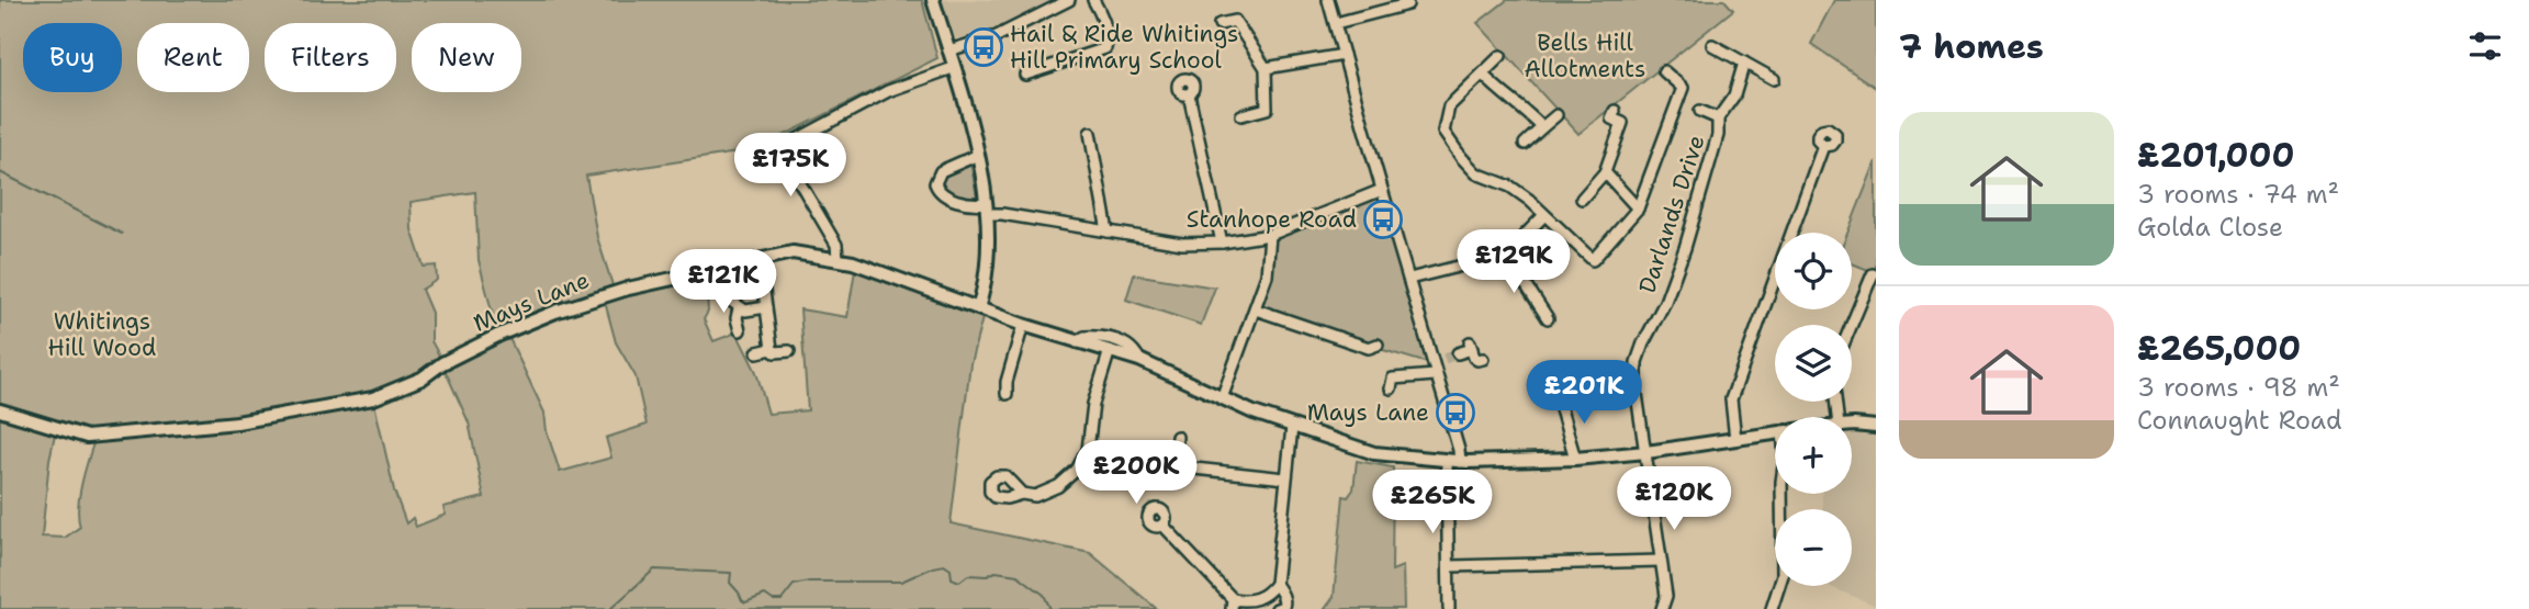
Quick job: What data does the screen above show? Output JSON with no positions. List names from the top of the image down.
{
  "streets": {
    "street": ["Darlands Drive", "Mays Lane"]
  },
  "crossings": [
    ["Darlands Drive", "Mays Lane"]
  ],
  "parks": ["Bells Hill Allotments", "Whitings Hill Wood"],
  "places": {
    "bus stop": ["Hail & Ride Whitings Hill Primary School", "Stanhope Road", "Mays Lane"]
  },
  "page": {
    "heading": "7 homes",
    "chip": [
      "Buy",
      "Rent",
      "Filters",
      "New"
    ],
    "list": [
      {
        "name": "£201,000",
        "note": "3 rooms · 74 m² · Golda Close"
      },
      {
        "name": "£265,000",
        "note": "3 rooms · 98 m² · Connaught Road"
      }
    ],
    "price": [
      "£175K",
      "£129K",
      "£121K",
      "£201K",
      "£200K",
      "£120K",
      "£265K"
    ],
    "map_buttons": ["+", "−"]
  }
}
